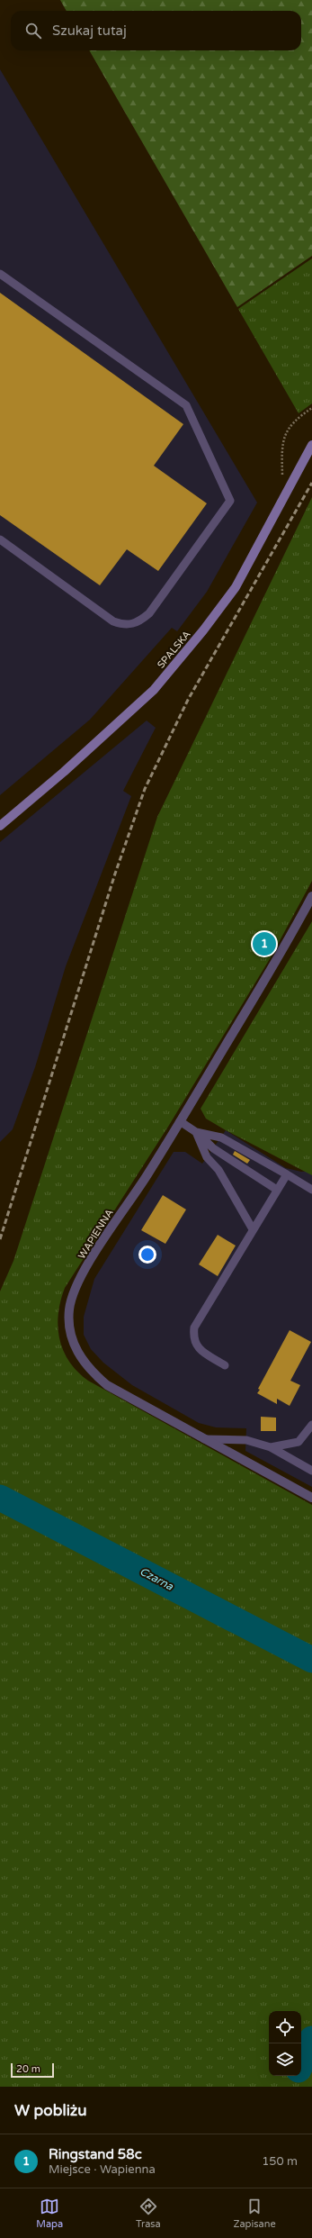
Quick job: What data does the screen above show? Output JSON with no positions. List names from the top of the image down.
{
  "streets": {
    "street": ["SPALSKA", "WAPIENNA"]
  },
  "water": ["Czarna"],
  "scale_bar": "20 m",
  "page": {
    "search": "Szukaj tutaj",
    "pins": "1",
    "scale": "20 m",
    "heading": "W pobliżu",
    "list": [
      {
        "mark": "1",
        "name": "Ringstand 58c",
        "note": "Miejsce · Wapienna",
        "value": "150 m"
      }
    ],
    "nav": ["Mapa", "Trasa", "Zapisane"]
  }
}
